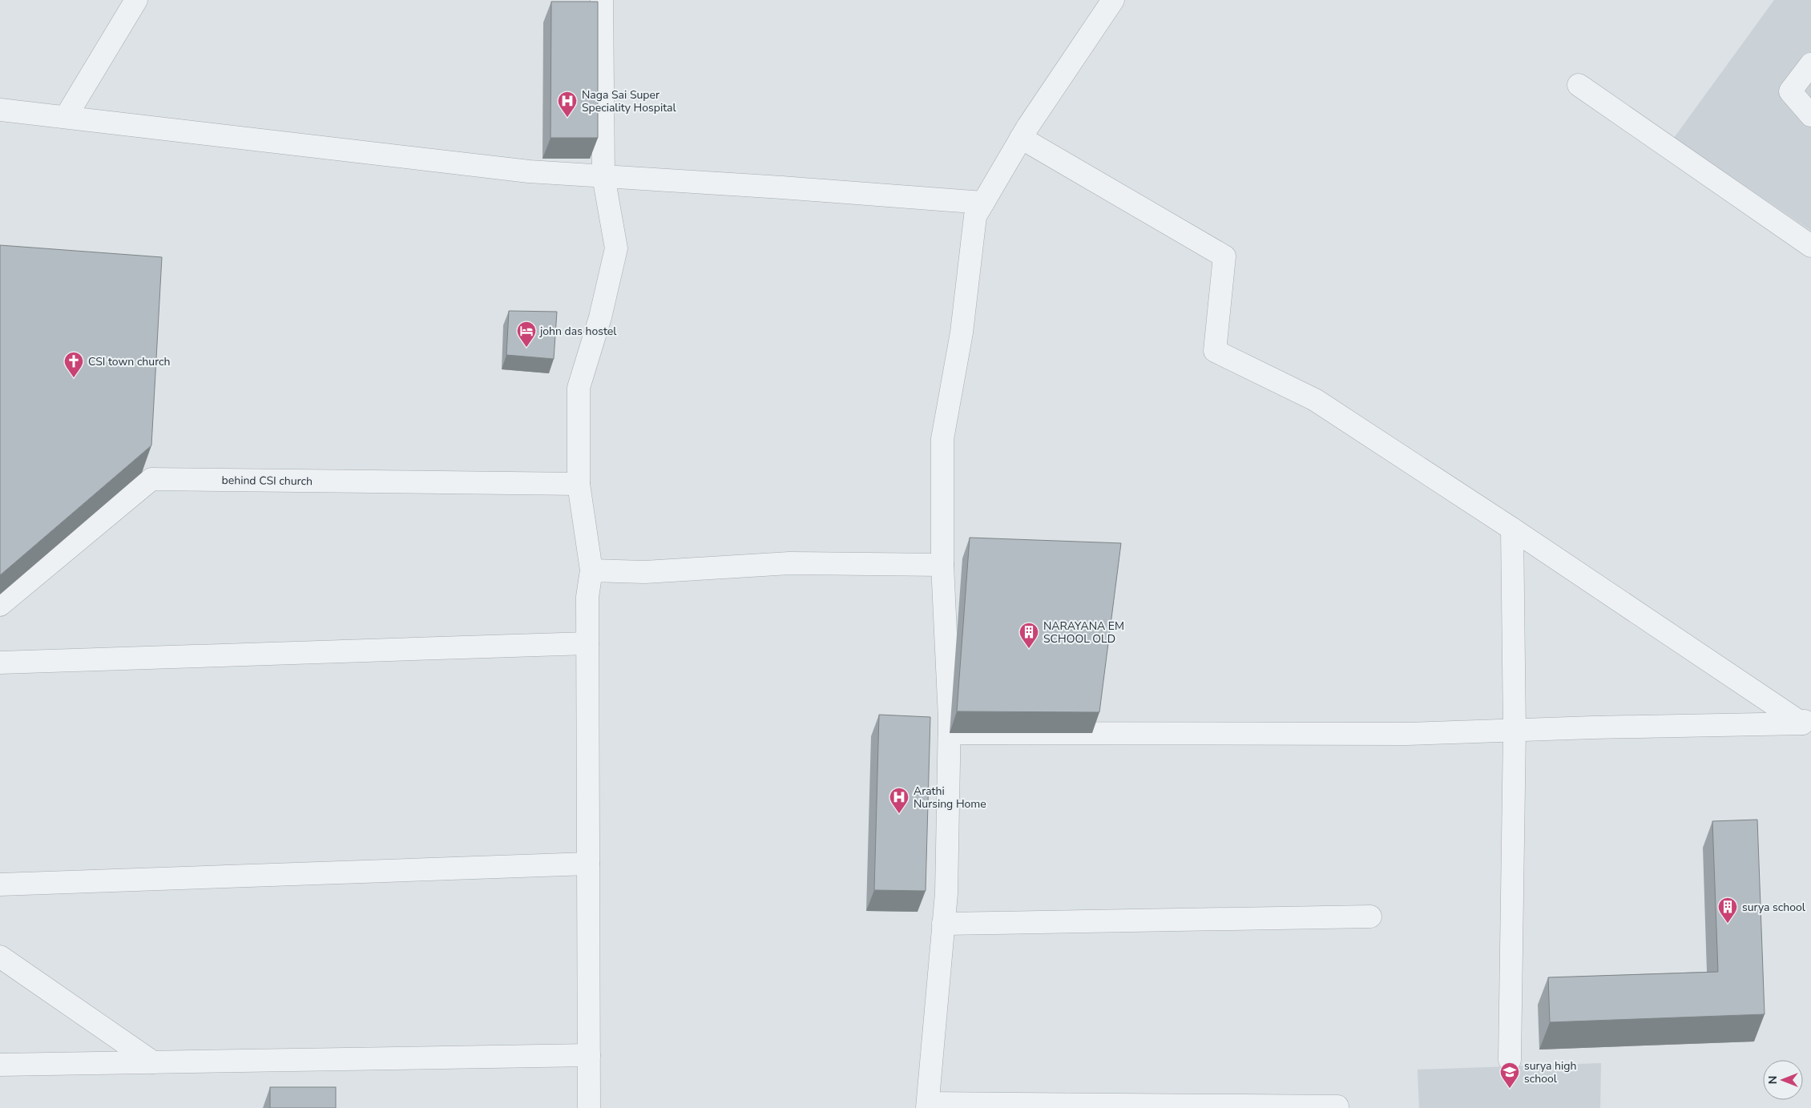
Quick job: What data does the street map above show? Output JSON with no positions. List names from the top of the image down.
{
  "streets": {
    "street": ["behind CSI church"]
  },
  "places": {
    "hospital": ["Naga Sai Super Speciality Hospital", "Arathi Nursing Home"],
    "hotel": ["john das hostel"],
    "church": ["CSI town church"],
    "building": ["NARAYANA EM SCHOOL OLD", "surya school"],
    "school or university": ["surya high school"]
  },
  "north": "left"
}
